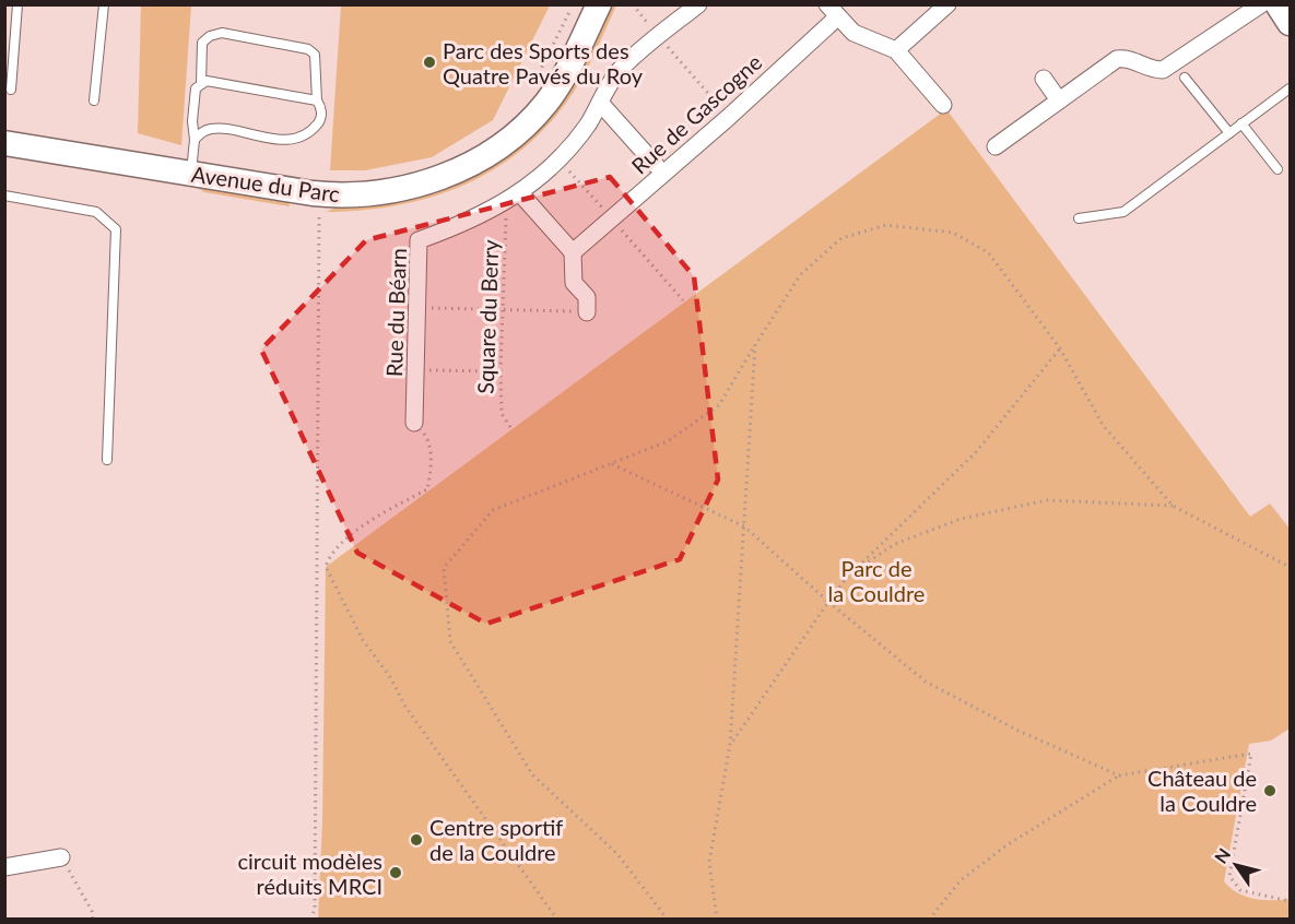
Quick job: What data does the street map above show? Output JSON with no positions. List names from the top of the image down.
{
  "streets": {
    "street": ["Rue de Gascogne", "Avenue du Parc", "Rue du Béarn"],
    "path": ["Square du Berry"]
  },
  "crossings": [
    ["Rue du Béarn", "Square du Berry"]
  ],
  "parks": ["Parc de la Couldre"],
  "places": [
    "Parc des Sports des Quatre Pavés du Roy",
    "Château de la Couldre",
    "Centre sportif de la Couldre",
    "circuit modèles réduits MRCI"
  ],
  "north": "top left"
}
